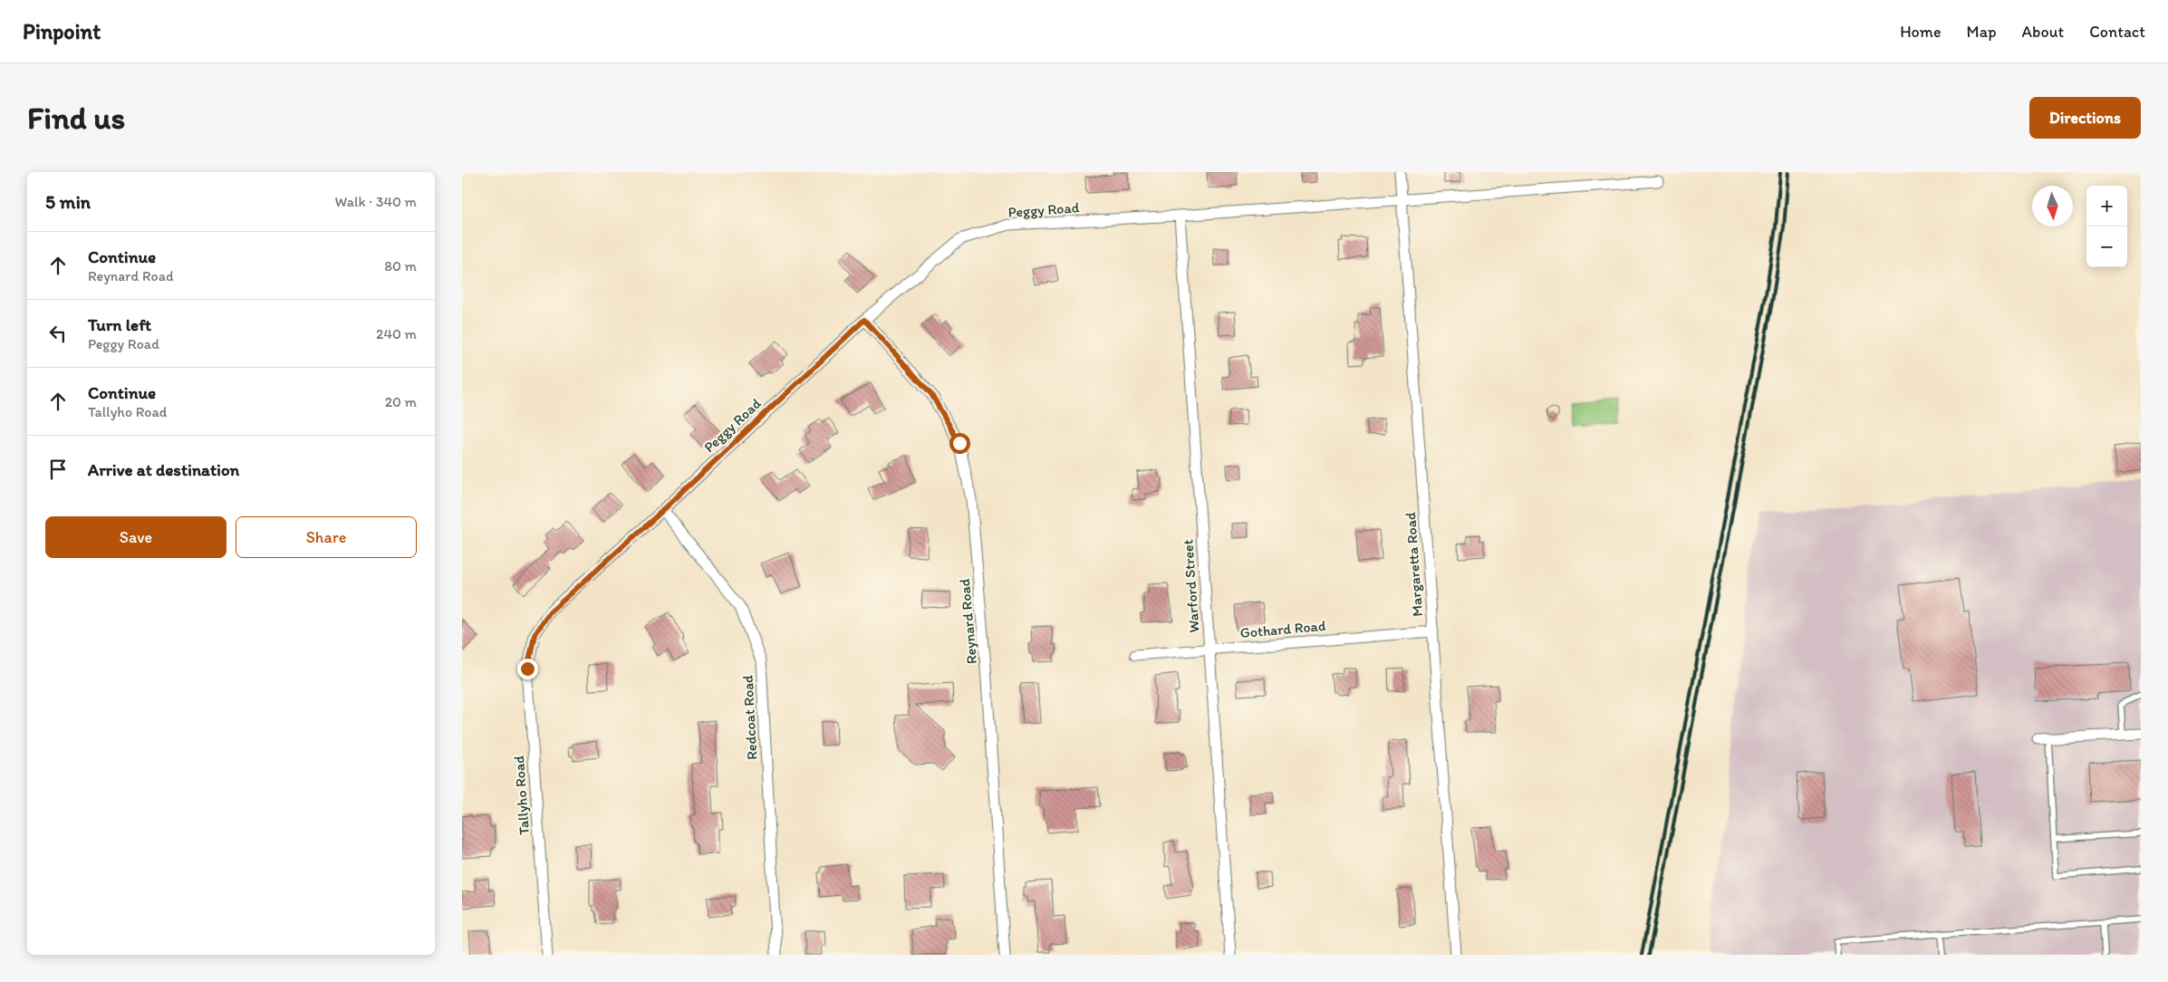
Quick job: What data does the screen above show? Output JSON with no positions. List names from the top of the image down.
{
  "streets": {
    "street": [
      "Peggy Road",
      "Margaretta Road",
      "Warford Street",
      "Reynard Road",
      "Gothard Road",
      "Redcoat Road",
      "Tallyho Road"
    ]
  },
  "crossings": [
    ["Peggy Road", "Margaretta Road"],
    ["Peggy Road", "Warford Street"],
    ["Peggy Road", "Reynard Road"],
    ["Peggy Road", "Redcoat Road"],
    ["Peggy Road", "Tallyho Road"],
    ["Margaretta Road", "Gothard Road"],
    ["Warford Street", "Gothard Road"]
  ],
  "north": "bottom",
  "page": {
    "header": "Pinpoint",
    "nav": [
      "Home",
      "Map",
      "About",
      "Contact"
    ],
    "buttons": [
      "Directions",
      ["Save", "Share"]
    ],
    "title": "Find us",
    "heading": ["5 min", "Walk · 340 m"],
    "map_buttons": ["+", "−"],
    "list": [
      ["Continue", "Reynard Road", "80 m"],
      ["Turn left", "Peggy Road", "240 m"],
      ["Continue", "Tallyho Road", "20 m"],
      "Arrive at destination"
    ]
  }
}
